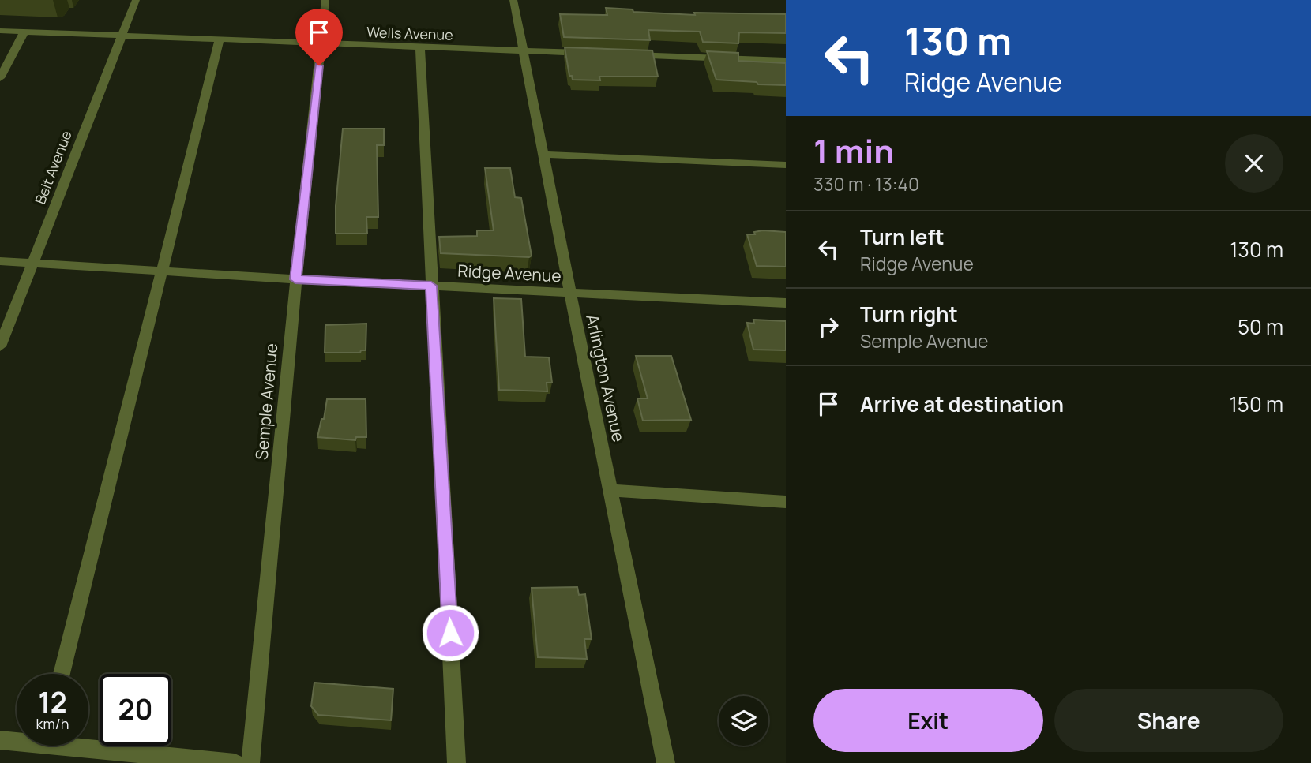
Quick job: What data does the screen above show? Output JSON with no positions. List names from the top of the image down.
{
  "streets": {
    "street": [
      "Wells Avenue",
      "Belt Avenue",
      "Ridge Avenue",
      "Arlington Avenue",
      "Semple Avenue"
    ]
  },
  "crossings": [
    ["Wells Avenue", "Belt Avenue"],
    ["Wells Avenue", "Arlington Avenue"],
    ["Wells Avenue", "Semple Avenue"],
    ["Belt Avenue", "Ridge Avenue"],
    ["Ridge Avenue", "Arlington Avenue"],
    ["Ridge Avenue", "Semple Avenue"]
  ],
  "page": {
    "turn": ["130 m", "Ridge Avenue"],
    "heading": ["1 min", "330 m · 13:40"],
    "list": [
      {
        "name": "Turn left",
        "note": "Ridge Avenue",
        "value": "130 m"
      },
      {
        "name": "Turn right",
        "note": "Semple Avenue",
        "value": "50 m"
      },
      {
        "name": "Arrive at destination",
        "value": "150 m"
      }
    ],
    "speed": "12 km/h",
    "limit": "20",
    "buttons": ["Exit", "Share"]
  }
}
